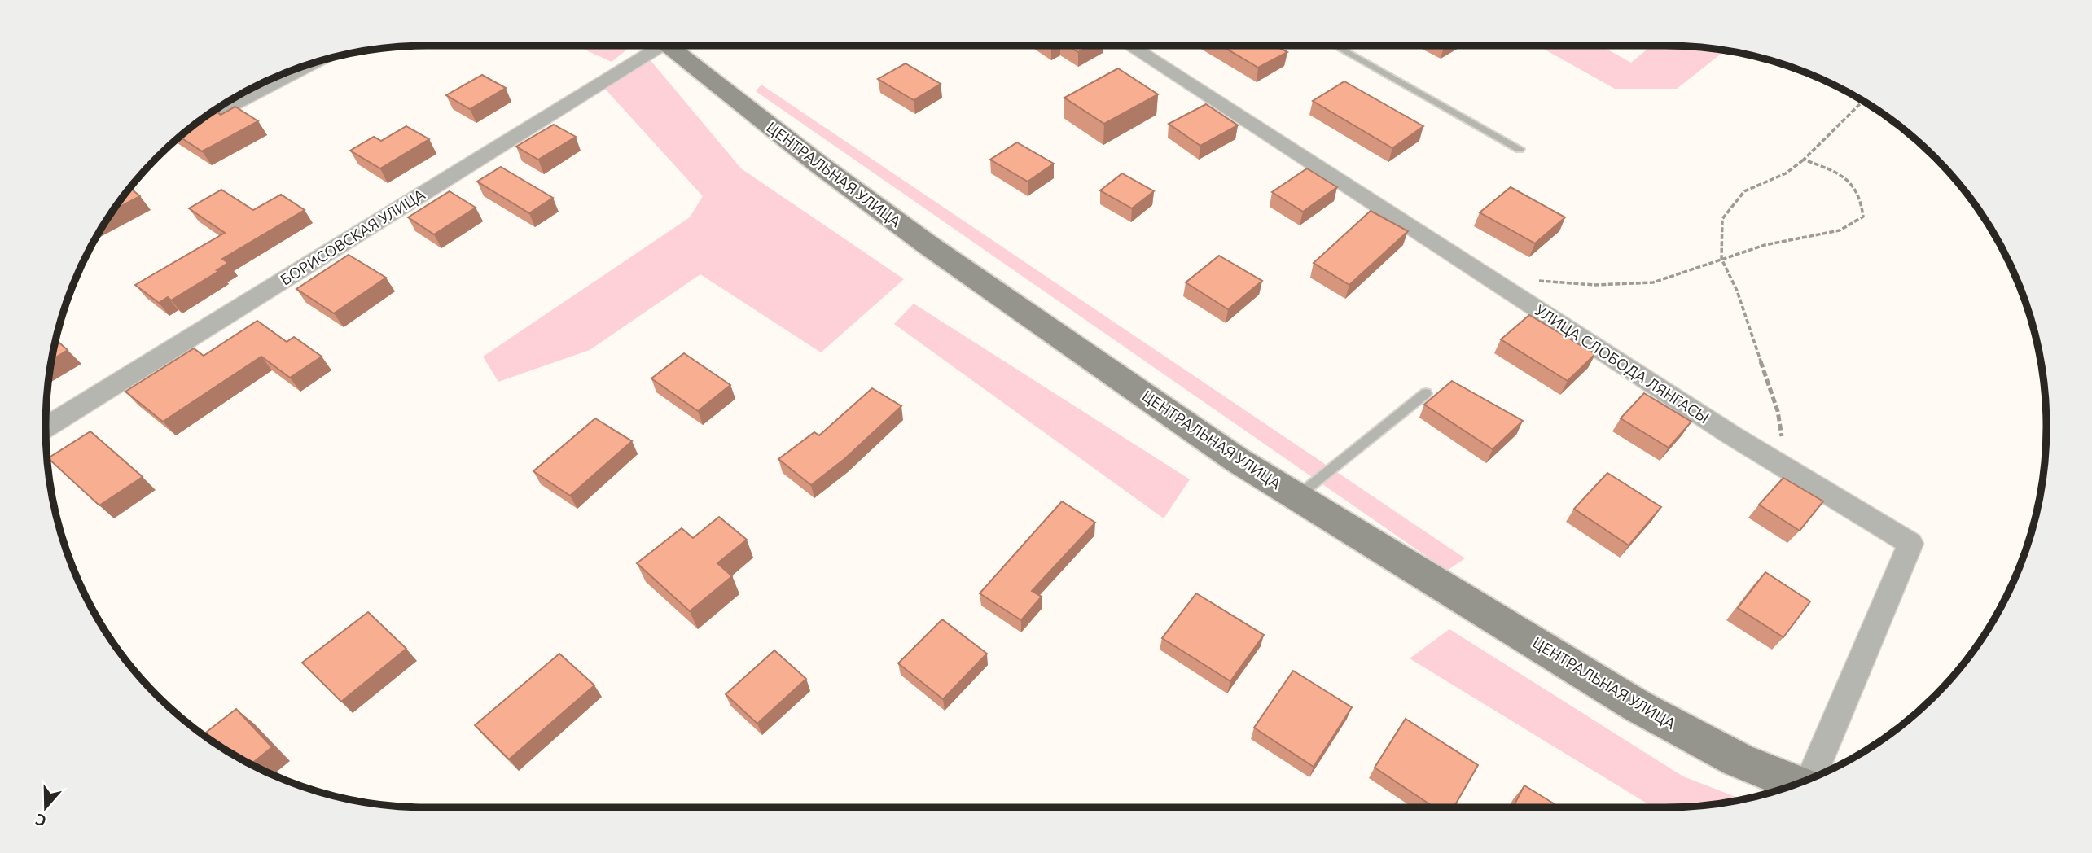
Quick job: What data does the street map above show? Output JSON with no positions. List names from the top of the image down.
{
  "streets": {
    "street": ["ЦЕНТРАЛЬНАЯ УЛИЦА", "БОРИСОВСКАЯ УЛИЦА", "УЛИЦА СЛОБОДА ЛЯНГАСЫ"]
  },
  "north": "bottom"
}
